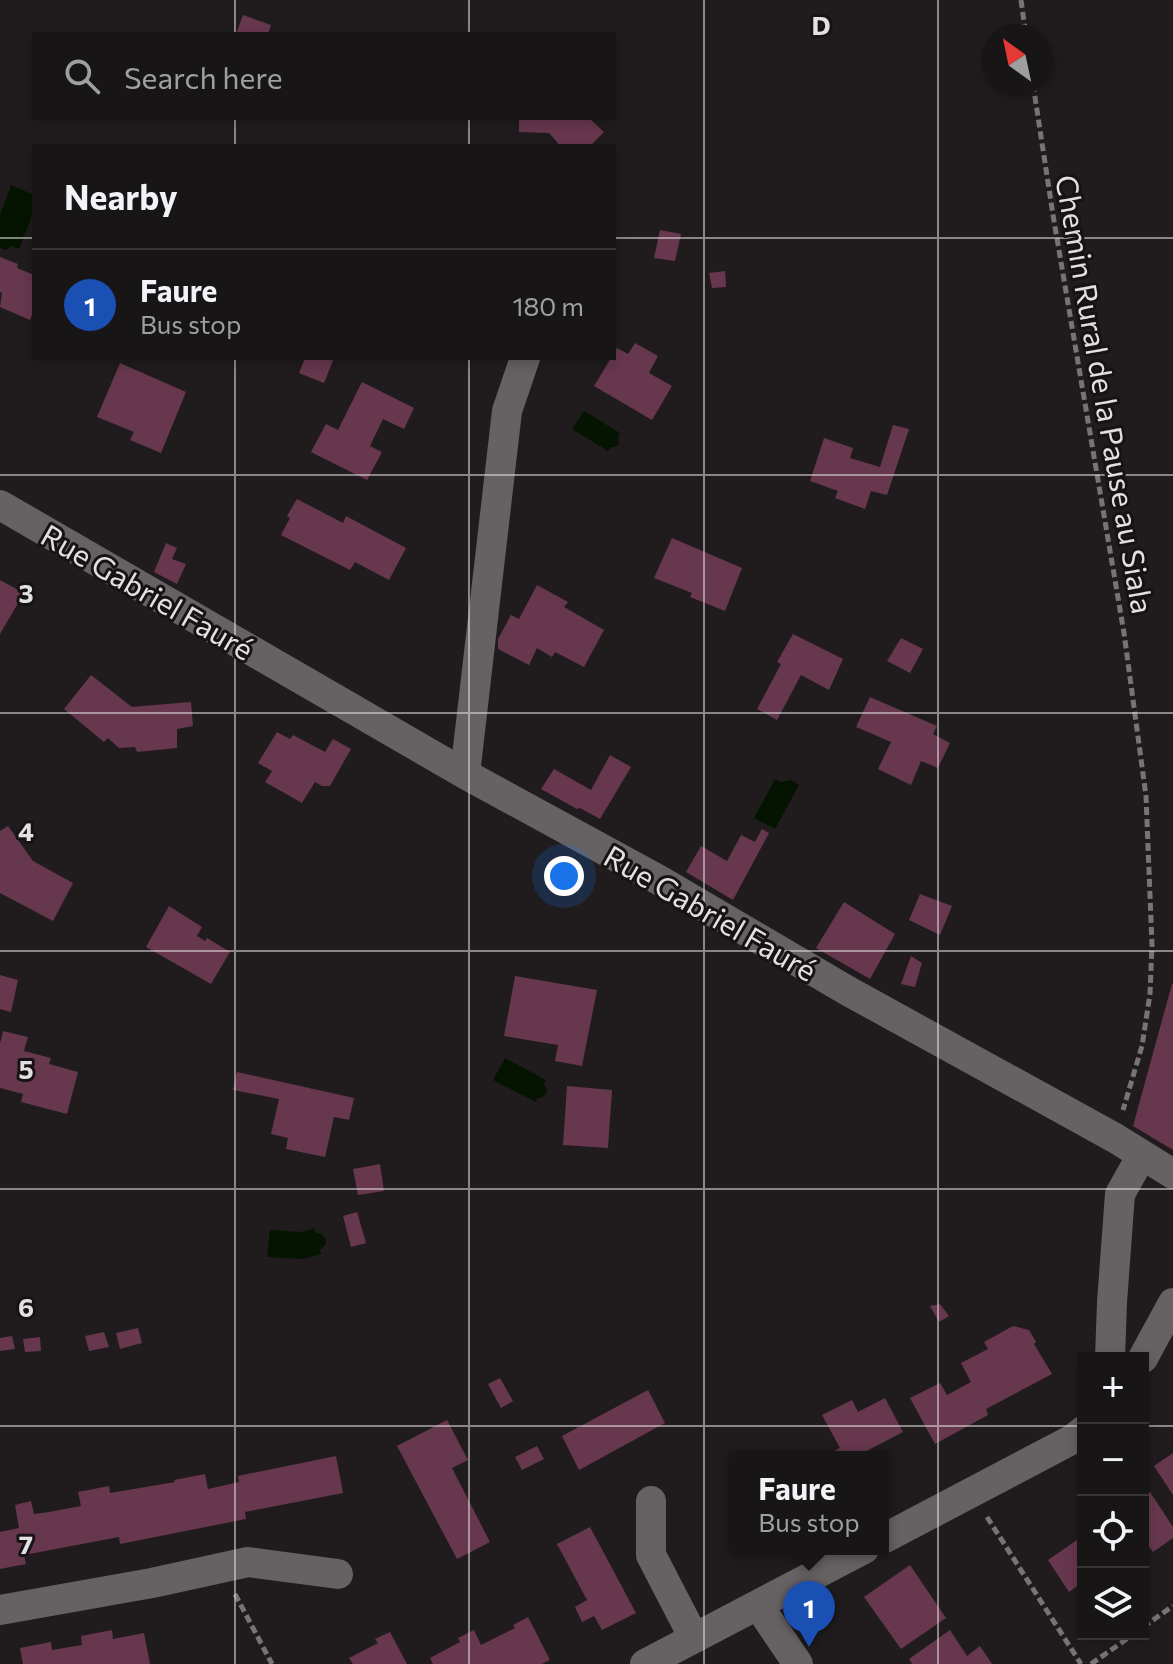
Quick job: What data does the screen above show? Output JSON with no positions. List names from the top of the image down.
{
  "streets": {
    "street": ["Rue Gabriel Fauré"],
    "path": ["Chemin Rural de la Pause au Siala"]
  },
  "crossings": [
    ["Chemin Rural de la Pause au Siala", "Rue Gabriel Fauré"]
  ],
  "north": "top left",
  "page": {
    "search": "Search here",
    "heading": "Nearby",
    "list": [
      {
        "mark": "1",
        "name": "Faure",
        "note": "Bus stop",
        "value": "180 m"
      }
    ],
    "map_buttons": ["+", "−"],
    "popup": ["Faure", "Bus stop"],
    "pins": "1"
  },
  "grid": {
    "columns": ["D"],
    "rows": [
      "3",
      "4",
      "5",
      "6",
      "7"
    ]
  }
}
